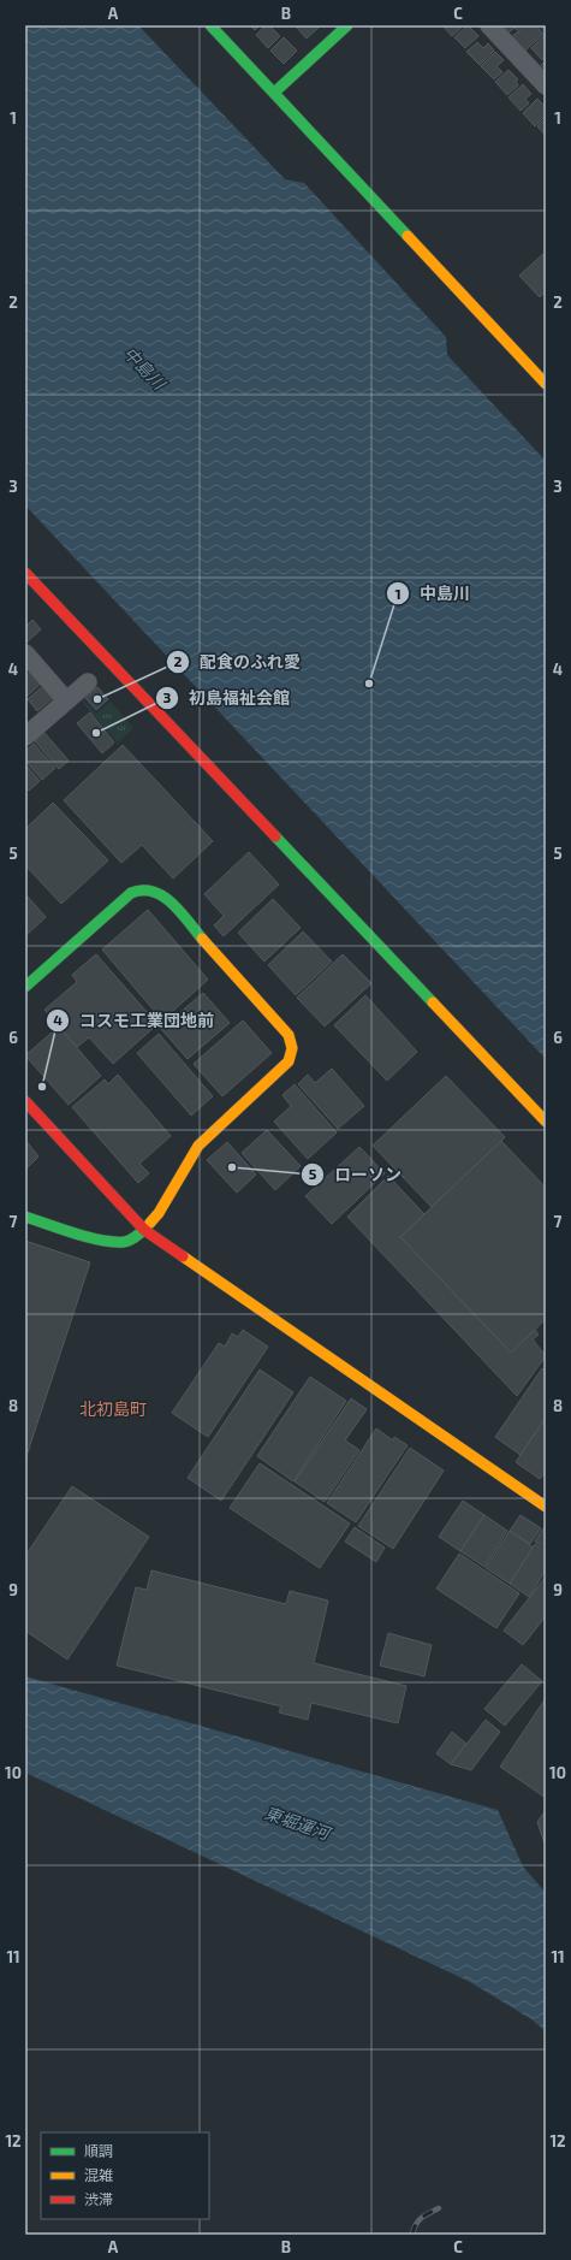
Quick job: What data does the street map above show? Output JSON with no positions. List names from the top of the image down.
{
  "districts": ["北初島町"],
  "water": ["中島川", "東堀運河"],
  "places": [
    "中島川",
    "配食のふれ愛",
    "初島福祉会館",
    "コスモ工業団地前",
    "ローソン"
  ],
  "legend": ["順調", "混雑", "渋滞"],
  "grid": {
    "columns": ["A", "B", "C"],
    "rows": [
      "1",
      "2",
      "3",
      "4",
      "5",
      "6",
      "7",
      "8",
      "9",
      "10",
      "11",
      "12"
    ]
  }
}
